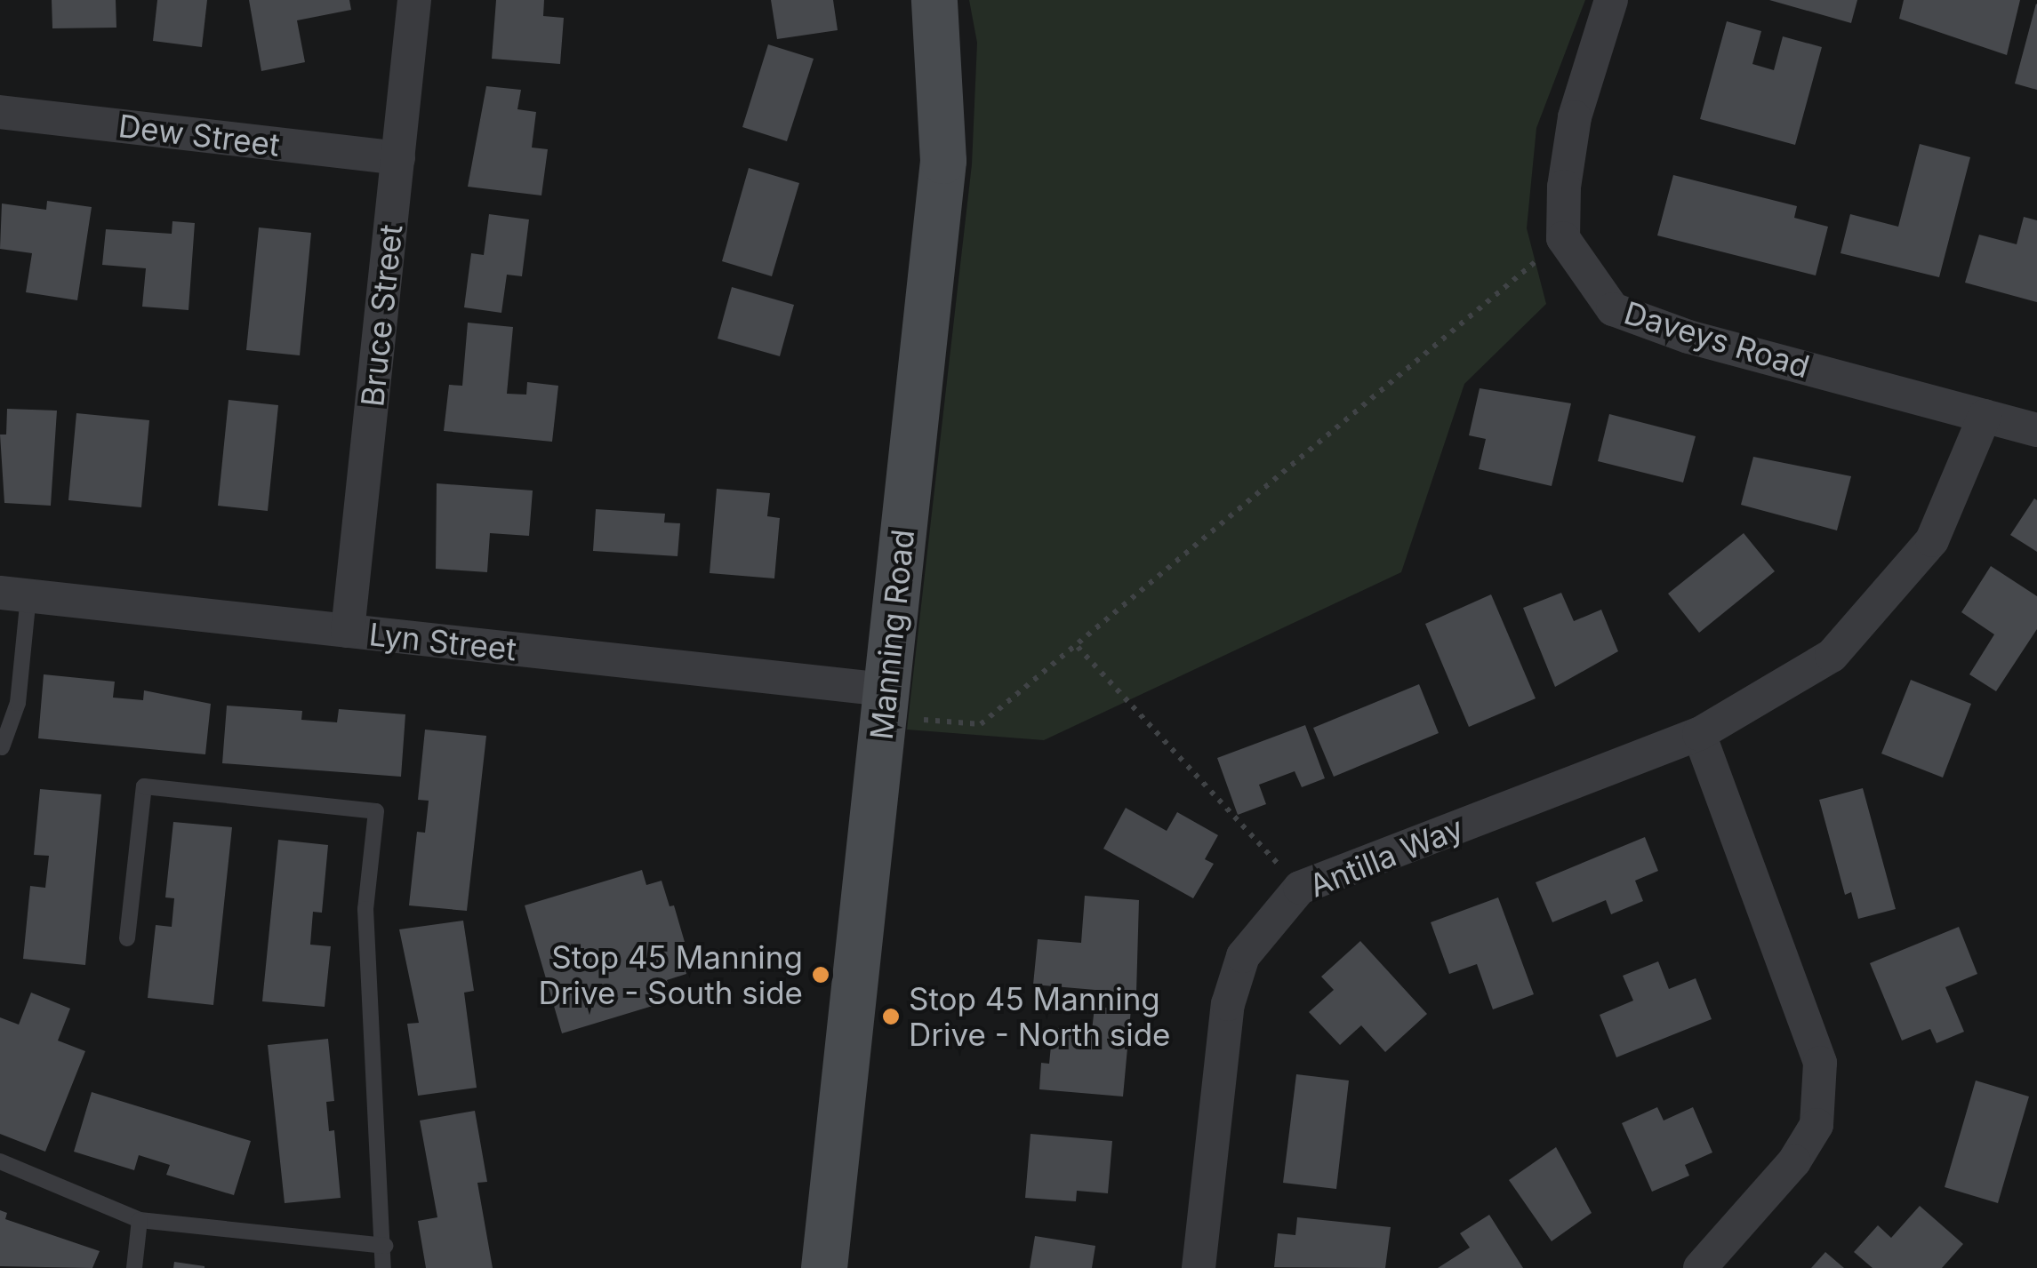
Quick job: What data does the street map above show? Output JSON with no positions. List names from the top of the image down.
{
  "streets": {
    "street": [
      "Dew Street",
      "Bruce Street",
      "Daveys Road",
      "Manning Road",
      "Lyn Street",
      "Antilla Way"
    ]
  },
  "crossings": [
    ["Dew Street", "Bruce Street"],
    ["Bruce Street", "Lyn Street"],
    ["Daveys Road", "Antilla Way"],
    ["Manning Road", "Lyn Street"]
  ],
  "places": ["Stop 45 Manning Drive - South side", "Stop 45 Manning Drive - North side"]
}
